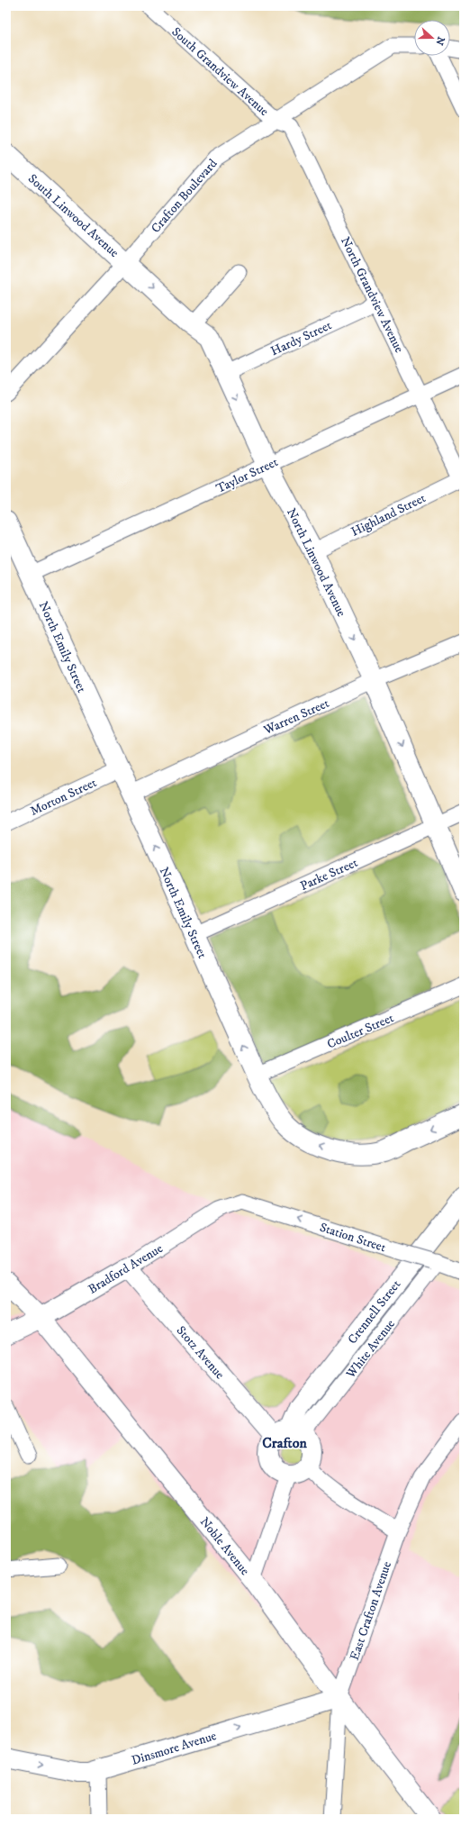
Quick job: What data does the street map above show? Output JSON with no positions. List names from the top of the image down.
{
  "streets": {
    "main road": [
      "South Linwood Avenue",
      "North Linwood Avenue",
      "North Emily Street",
      "Bradford Avenue",
      "Crennell Street",
      "Stotz Avenue",
      "Noble Avenue",
      "Dinsmore Avenue"
    ],
    "street": [
      "South Grandview Avenue",
      "Crafton Boulevard",
      "North Grandview Avenue",
      "Hardy Street",
      "Taylor Street",
      "Highland Street",
      "Warren Street",
      "Morton Street",
      "Parke Street",
      "Coulter Street",
      "Station Street",
      "White Avenue",
      "East Crafton Avenue"
    ]
  },
  "crossings": [
    ["South Grandview Avenue", "Crafton Boulevard"],
    ["South Grandview Avenue", "North Grandview Avenue"],
    ["Crafton Boulevard", "South Linwood Avenue"],
    ["Crafton Boulevard", "North Grandview Avenue"],
    ["Crafton Boulevard", "North Linwood Avenue"],
    ["South Linwood Avenue", "North Linwood Avenue"],
    ["North Grandview Avenue", "Hardy Street"],
    ["North Grandview Avenue", "Taylor Street"],
    ["North Grandview Avenue", "Highland Street"],
    ["Hardy Street", "North Linwood Avenue"],
    ["Taylor Street", "North Linwood Avenue"],
    ["Taylor Street", "North Emily Street"],
    ["Highland Street", "North Linwood Avenue"],
    ["North Linwood Avenue", "Warren Street"],
    ["North Linwood Avenue", "Parke Street"],
    ["North Emily Street", "Warren Street"],
    ["North Emily Street", "Morton Street"],
    ["North Emily Street", "Parke Street"],
    ["North Emily Street", "Coulter Street"],
    ["Station Street", "Bradford Avenue"],
    ["Station Street", "White Avenue"],
    ["Bradford Avenue", "Stotz Avenue"],
    ["Bradford Avenue", "Noble Avenue"],
    ["Crennell Street", "White Avenue"],
    ["Crennell Street", "Stotz Avenue"],
    ["White Avenue", "Stotz Avenue"],
    ["Noble Avenue", "East Crafton Avenue"],
    ["Noble Avenue", "Dinsmore Avenue"],
    ["East Crafton Avenue", "Dinsmore Avenue"]
  ],
  "one_way": [
    "North Linwood Avenue",
    "North Emily Street",
    "Station Street",
    "Dinsmore Avenue"
  ],
  "districts": ["Crafton"],
  "north": "right"
}
